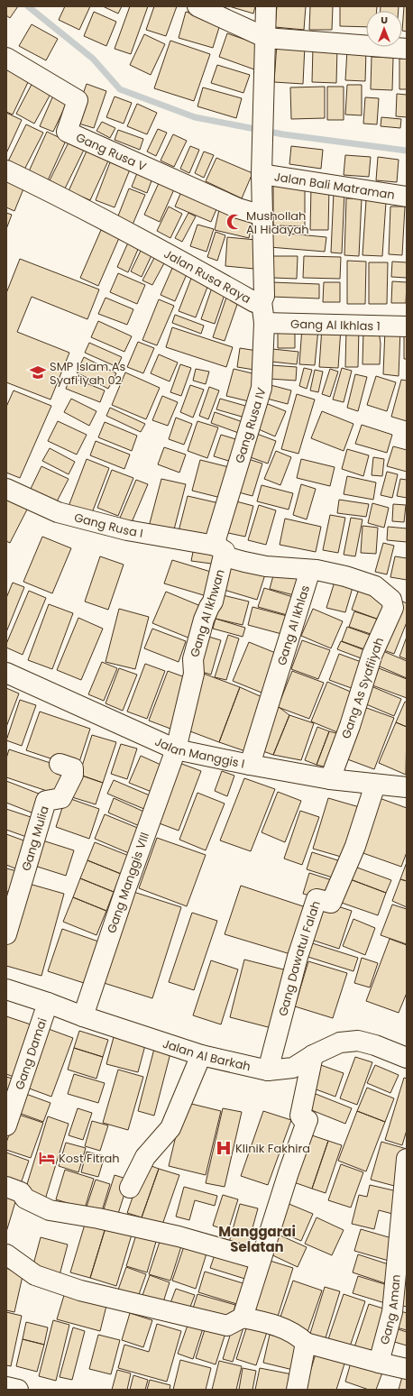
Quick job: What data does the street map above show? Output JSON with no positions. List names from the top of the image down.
{
  "streets": {
    "street": [
      "Gang Rusa V",
      "Jalan Bali Matraman",
      "Jalan Rusa Raya",
      "Gang Al Ikhlas 1",
      "Gang Rusa IV",
      "Gang Rusa I",
      "Gang Al Ikhwan",
      "Gang Al Ikhlas",
      "Gang As Syafiiyah",
      "Jalan Manggis I",
      "Gang Mulia",
      "Gang Manggis VIII",
      "Gang Dawatul Falah",
      "Gang Damai",
      "Jalan Al Barkah",
      "Gang Aman"
    ]
  },
  "crossings": [
    ["Gang Rusa V", "Jalan Rusa Raya"],
    ["Jalan Bali Matraman", "Jalan Rusa Raya"],
    ["Jalan Rusa Raya", "Gang Rusa IV"],
    ["Gang Al Ikhlas 1", "Gang Rusa IV"],
    ["Gang Rusa IV", "Gang Rusa I"],
    ["Gang Rusa IV", "Gang Al Ikhwan"],
    ["Gang Rusa IV", "Gang Al Ikhlas"],
    ["Gang Rusa I", "Gang Al Ikhwan"],
    ["Gang Rusa I", "Gang Al Ikhlas"],
    ["Gang Al Ikhwan", "Gang Al Ikhlas"],
    ["Gang Al Ikhwan", "Jalan Manggis I"],
    ["Gang Al Ikhwan", "Gang Manggis VIII"],
    ["Gang Al Ikhlas", "Gang As Syafiiyah"],
    ["Gang Al Ikhlas", "Jalan Manggis I"],
    ["Gang As Syafiiyah", "Jalan Manggis I"],
    ["Jalan Manggis I", "Gang Manggis VIII"],
    ["Jalan Manggis I", "Gang Dawatul Falah"],
    ["Gang Manggis VIII", "Jalan Al Barkah"],
    ["Gang Dawatul Falah", "Jalan Al Barkah"],
    ["Gang Damai", "Jalan Al Barkah"]
  ],
  "districts": ["Manggarai Selatan"],
  "places": {
    "mosque": ["Mushollah Al Hidayah"],
    "school or university": ["SMP Islam As Syafi'iyah 02"],
    "hospital": ["Klinik Fakhira"],
    "hotel": ["Kost Fitrah"]
  },
  "north": "top"
}
